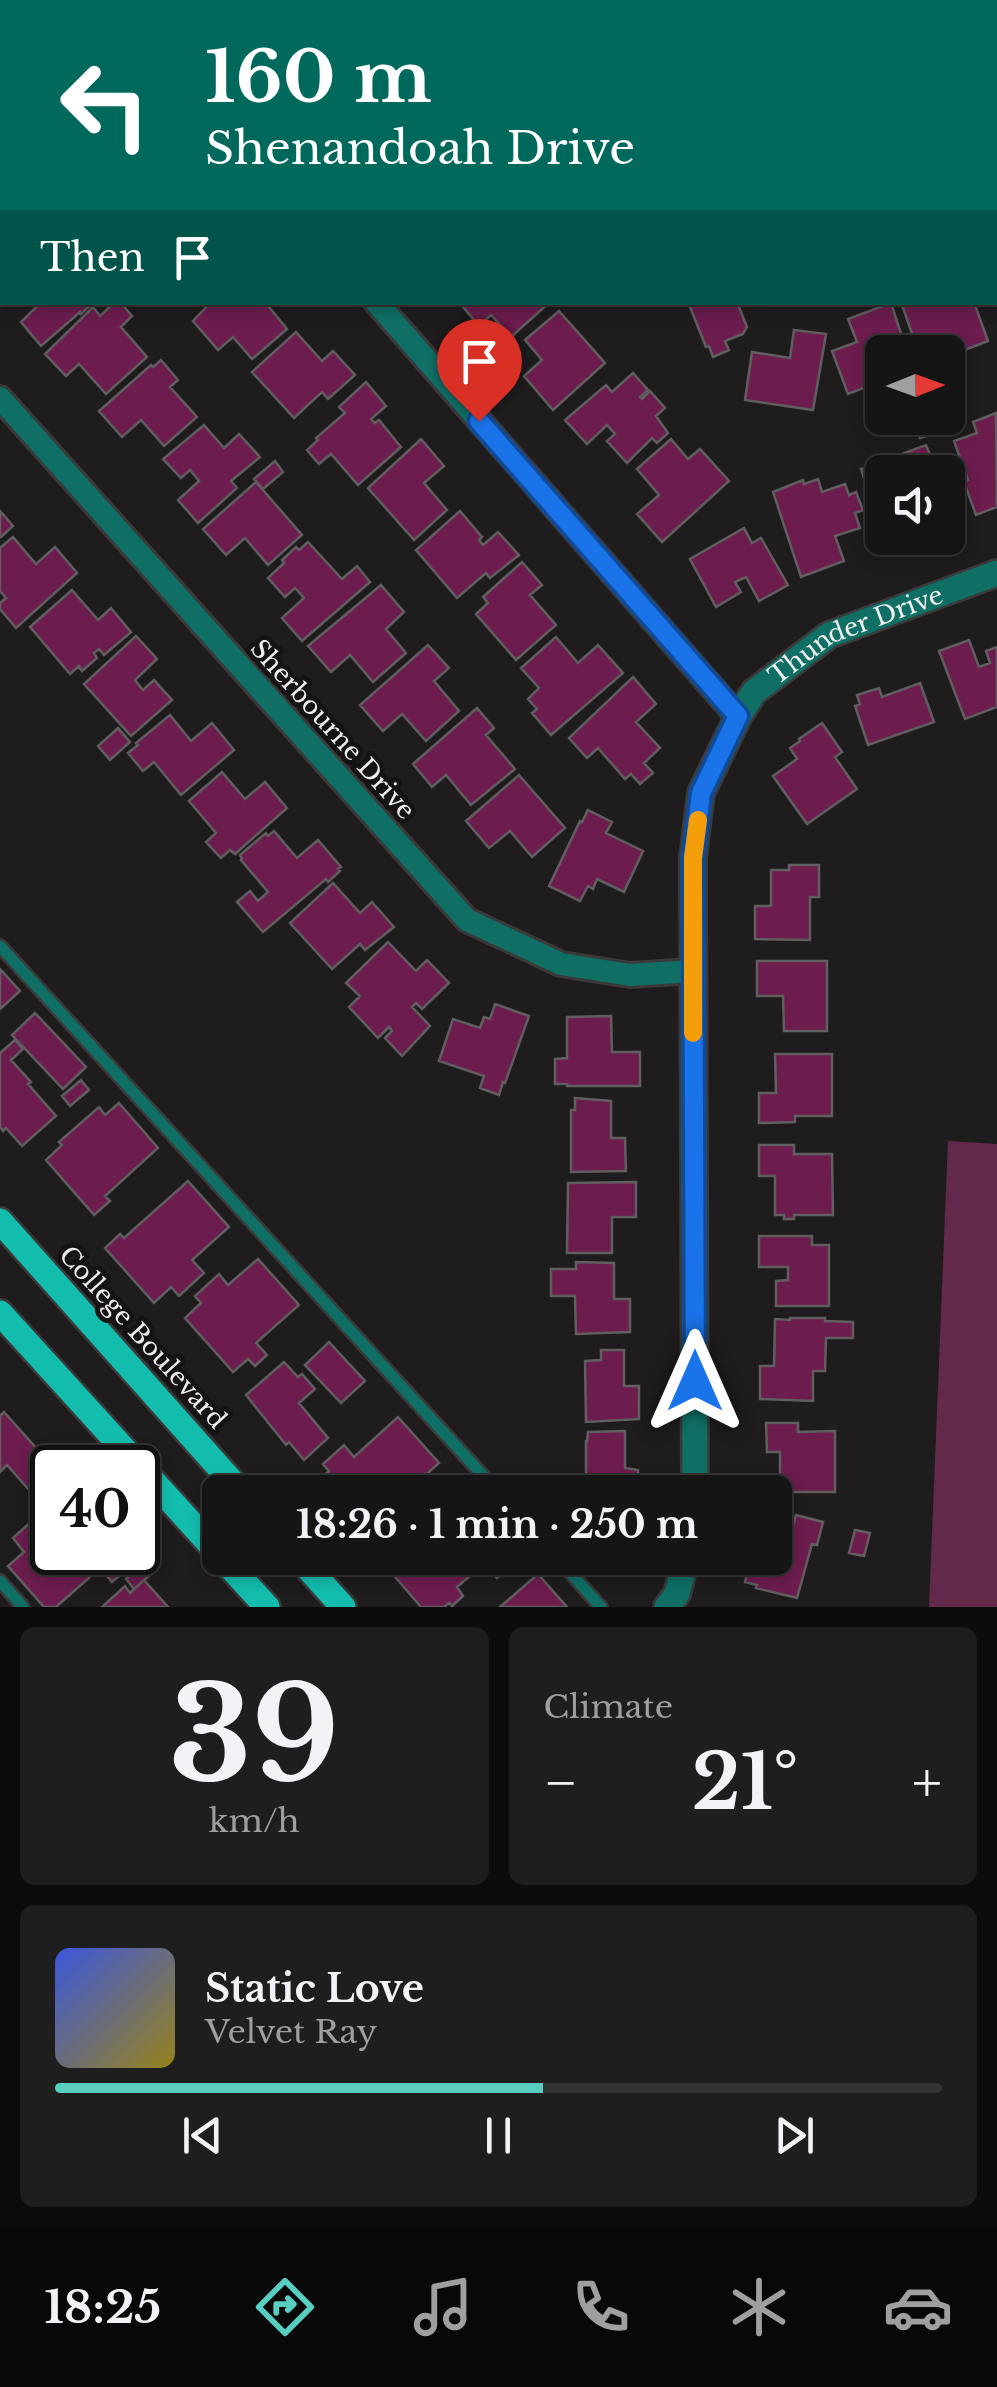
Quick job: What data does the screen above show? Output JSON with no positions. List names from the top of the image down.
{
  "streets": {
    "main road": ["College Boulevard"],
    "street": ["Thunder Drive", "Sherbourne Drive"]
  },
  "crossings": [
    ["Thunder Drive", "Sherbourne Drive"]
  ],
  "north": "right",
  "page": {
    "turn": ["160 m", "Shenandoah Drive"],
    "then": "Then",
    "limit": "40",
    "trip": "18:26 · 1 min · 250 m",
    "tile": [
      ["39", "km/h"],
      "Climate"
    ],
    "heat": ["−", "21°", "+"],
    "song": ["Static Love", "Velvet Ray"],
    "tabs": "18:25"
  }
}
